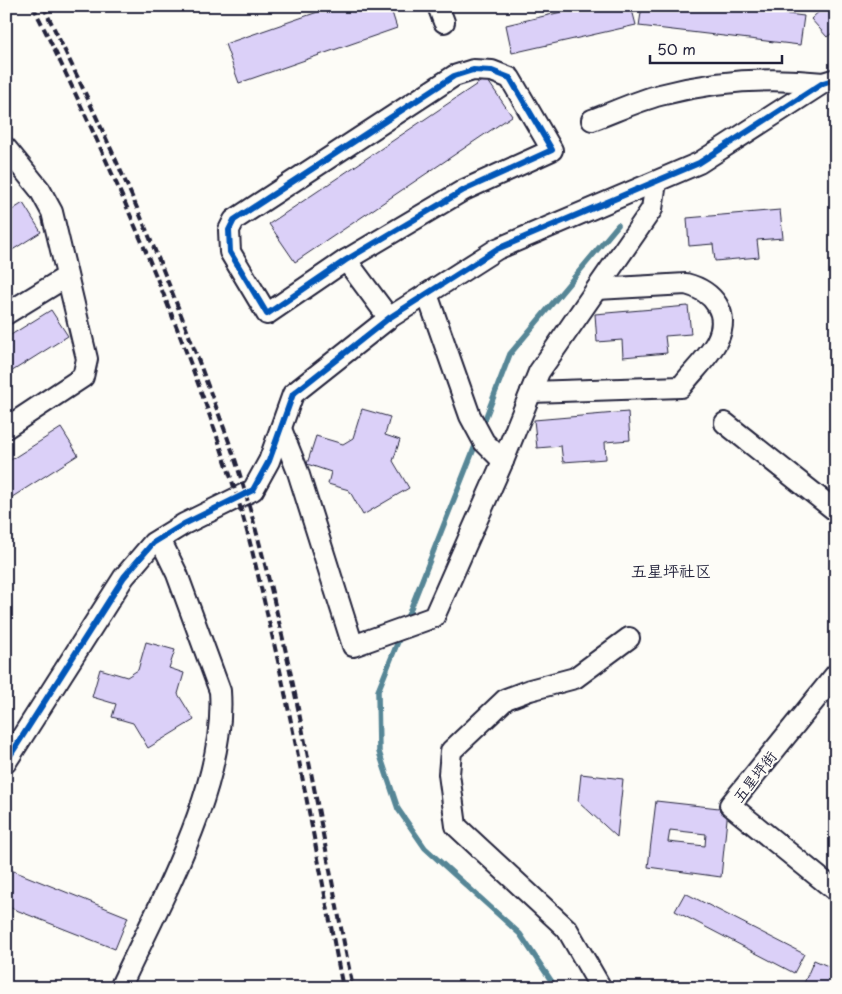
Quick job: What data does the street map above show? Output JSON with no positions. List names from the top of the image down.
{
  "streets": {
    "street": ["五星坪街"]
  },
  "districts": ["五星坪社区"],
  "scale_bar": "50 m"
}
